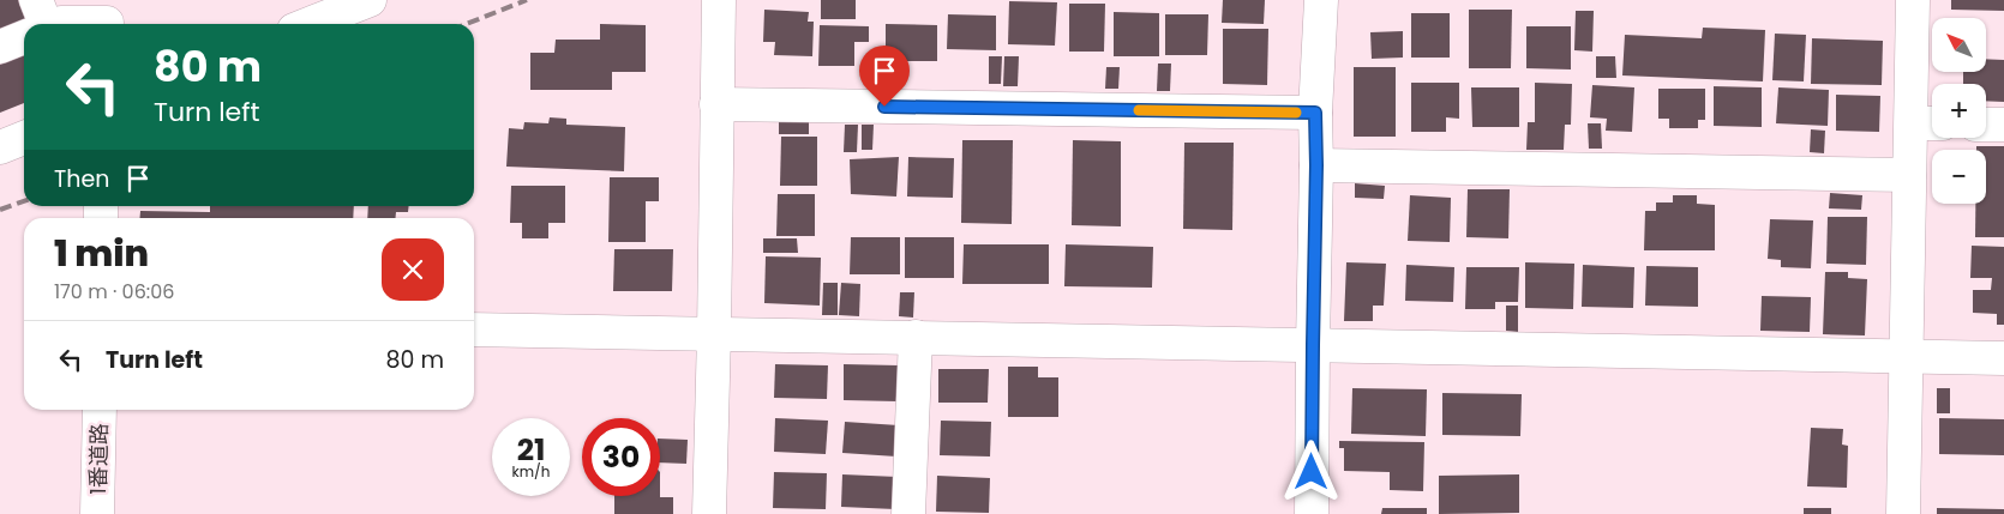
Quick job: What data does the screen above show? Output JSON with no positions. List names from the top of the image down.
{
  "streets": {
    "street": ["1番道路"]
  },
  "north": "top left",
  "page": {
    "map_buttons": ["+", "−"],
    "turn": ["80 m", "Turn left"],
    "then": "Then",
    "heading": ["1 min", "170 m · 06:06"],
    "list": [
      {
        "name": "Turn left",
        "value": "80 m"
      }
    ],
    "speed": "21 km/h",
    "limit": "30"
  }
}
